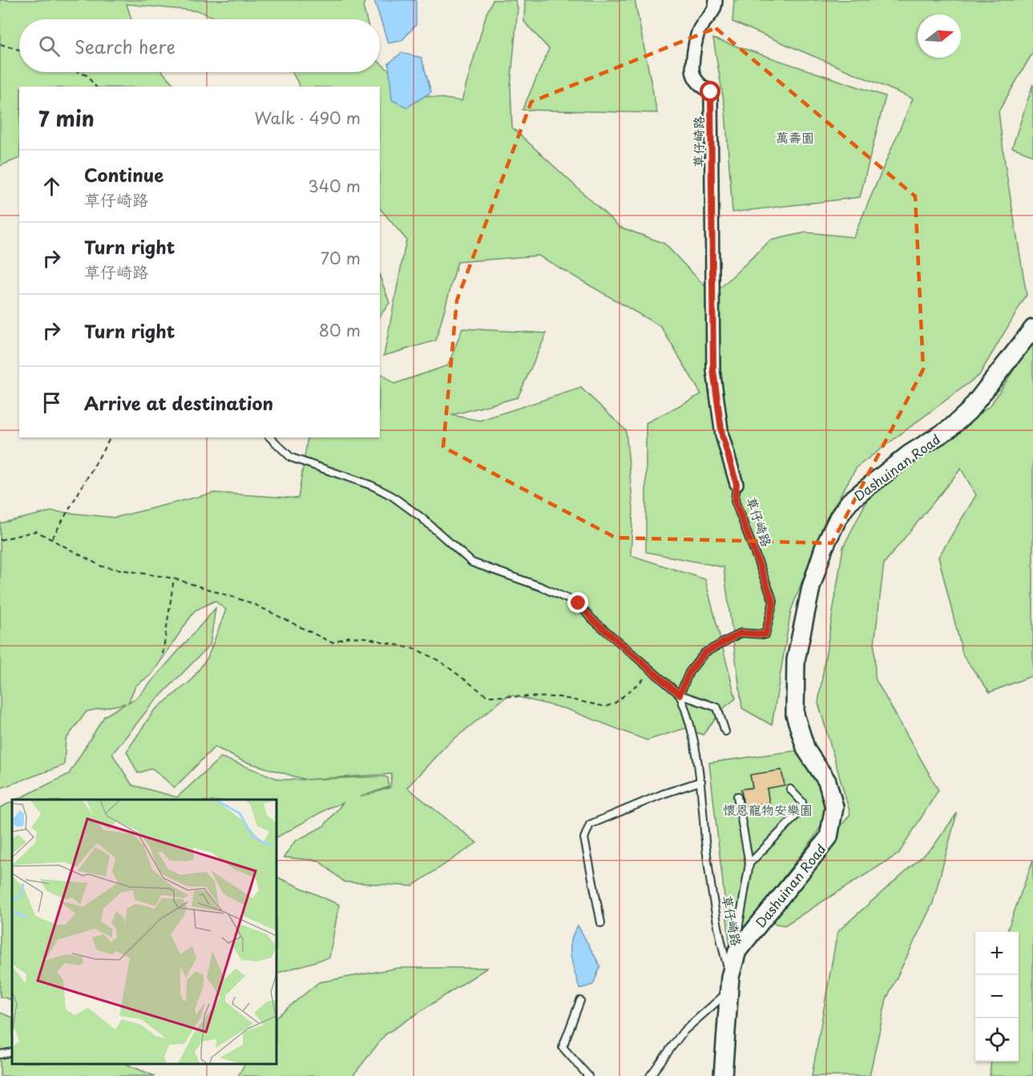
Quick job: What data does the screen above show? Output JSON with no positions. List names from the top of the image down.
{
  "streets": {
    "street": ["草仔崎路", "Dashuinan Road"]
  },
  "crossings": [
    ["草仔崎路", "Dashuinan Road"]
  ],
  "parks": ["萬壽園", "懷恩寵物安樂園"],
  "north": "right",
  "page": {
    "search": "Search here",
    "heading": ["7 min", "Walk · 490 m"],
    "list": [
      ["Continue", "草仔崎路", "340 m"],
      ["Turn right", "草仔崎路", "70 m"],
      ["Turn right", "80 m"],
      "Arrive at destination"
    ],
    "map_buttons": ["+", "−"]
  }
}
